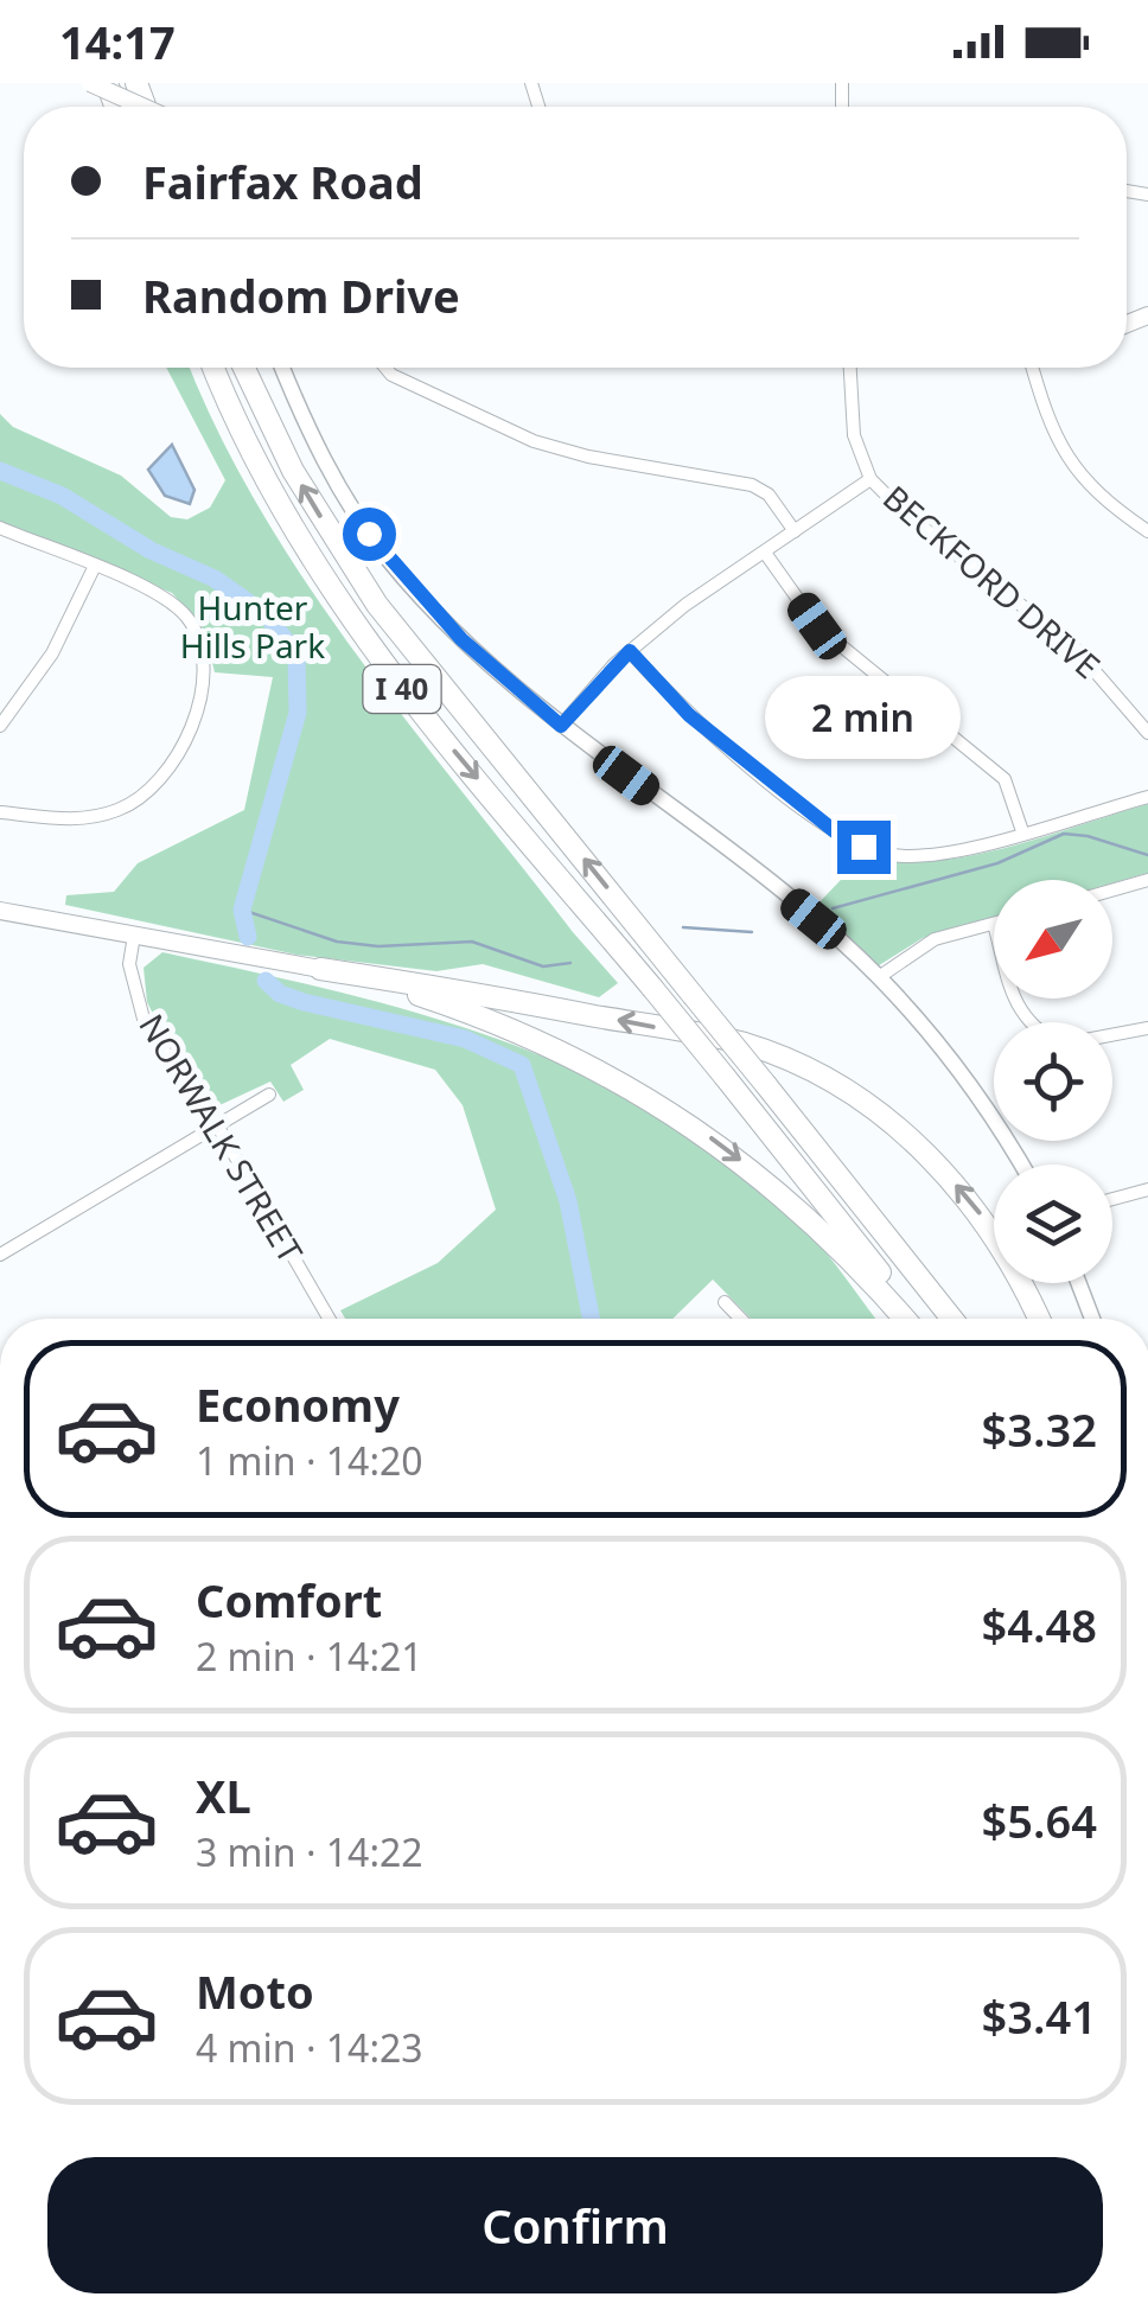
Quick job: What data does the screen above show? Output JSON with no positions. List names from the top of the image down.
{
  "streets": {
    "highway": ["I 40"],
    "street": ["BECKFORD DRIVE", "NORWALK STREET"]
  },
  "parks": ["Hunter Hills Park"],
  "north": "bottom left",
  "page": {
    "status": "14:17",
    "banner": ["Fairfax Road", "Random Drive"],
    "bubble": "2 min",
    "list": [
      {
        "name": "Economy",
        "note": "1 min · 14:20",
        "value": "$3.32"
      },
      {
        "name": "Comfort",
        "note": "2 min · 14:21",
        "value": "$4.48"
      },
      {
        "name": "XL",
        "note": "3 min · 14:22",
        "value": "$5.64"
      },
      {
        "name": "Moto",
        "note": "4 min · 14:23",
        "value": "$3.41"
      }
    ],
    "buttons": "Confirm"
  }
}
